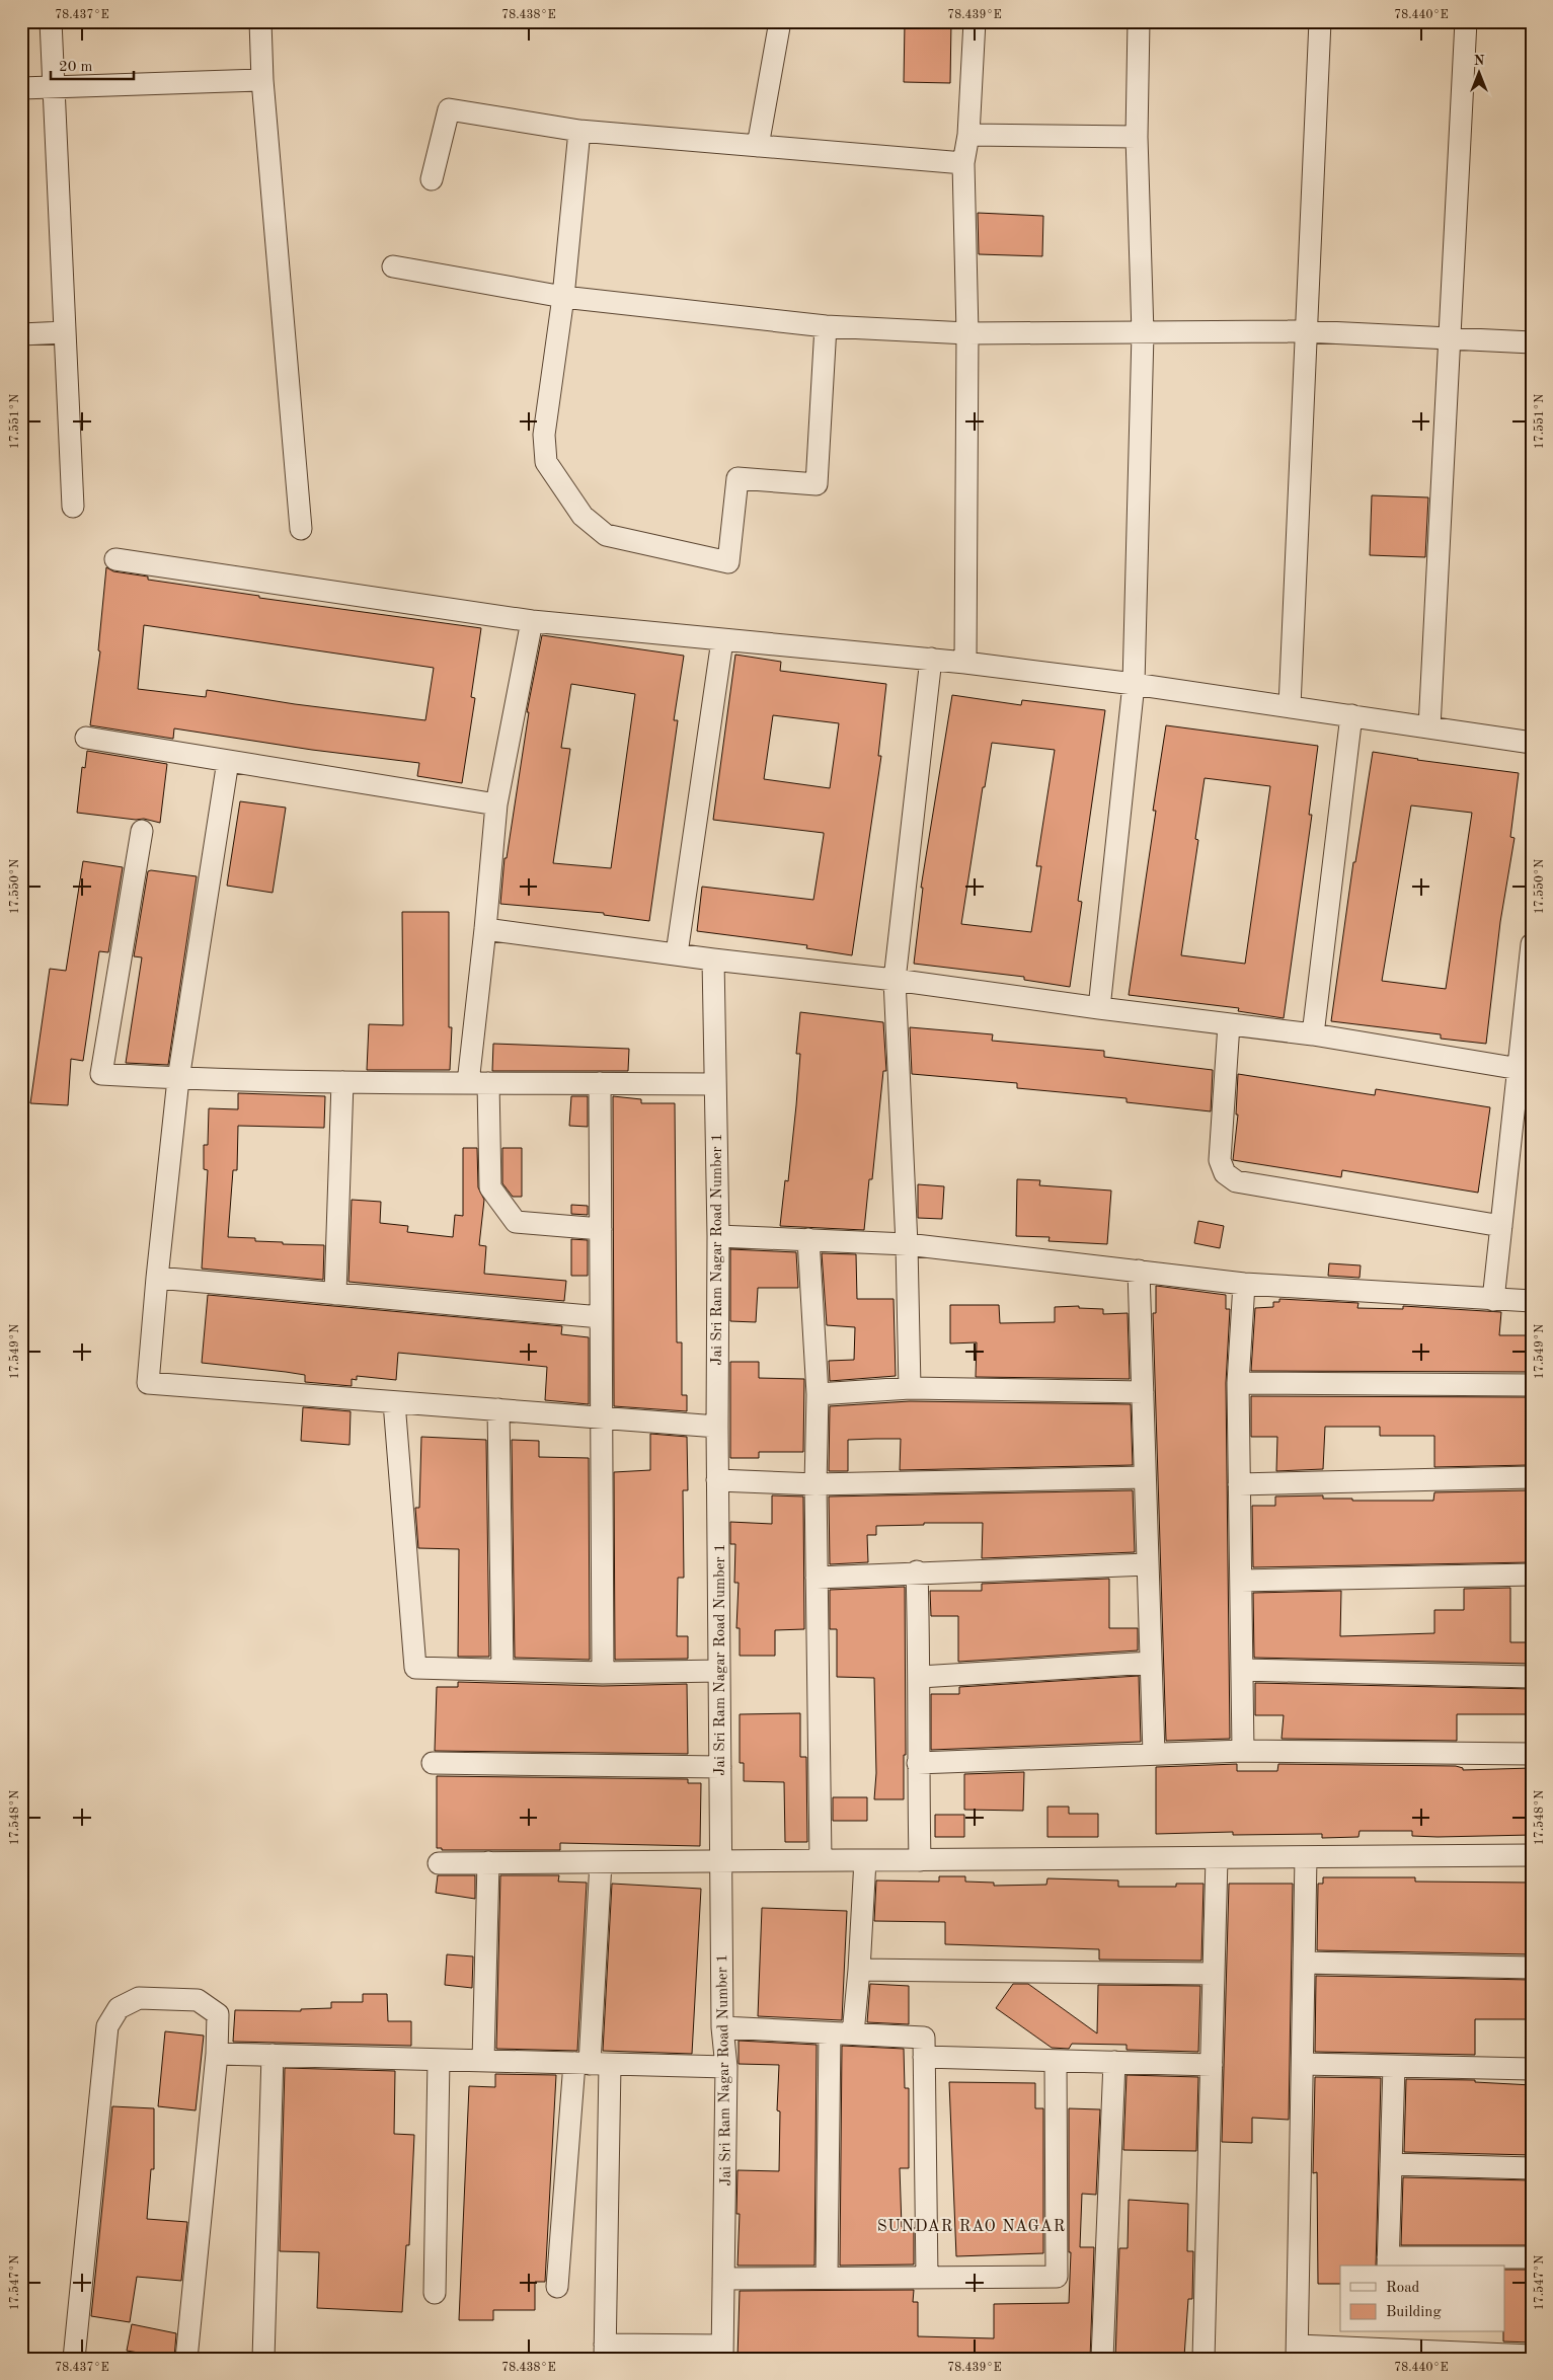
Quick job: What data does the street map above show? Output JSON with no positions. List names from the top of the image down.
{
  "streets": {
    "street": ["Jai Sri Ram Nagar Road Number 1"]
  },
  "districts": ["SUNDAR RAO NAGAR"],
  "legend": ["Road", "Building"],
  "scale_bar": "20 m",
  "north": "top",
  "coordinates": [
    "78.437°E",
    "78.438°E",
    "78.439°E",
    "78.440°E",
    "17.551°N",
    "17.550°N",
    "17.549°N",
    "17.548°N",
    "17.547°N"
  ]
}
